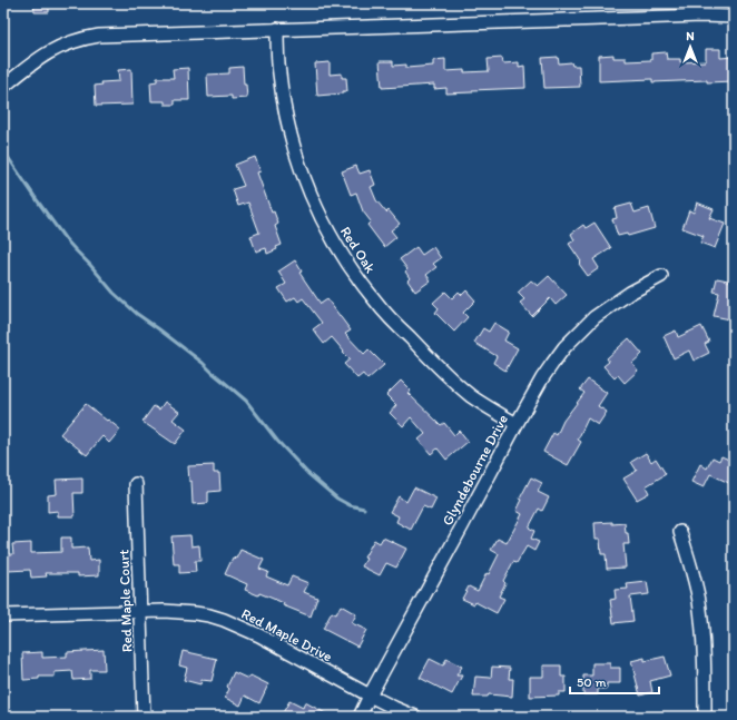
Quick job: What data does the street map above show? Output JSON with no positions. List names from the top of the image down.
{
  "streets": {
    "street": [
      "Red Oak",
      "Glyndebourne Drive",
      "Red Maple Court",
      "Red Maple Drive"
    ]
  },
  "crossings": [
    ["Red Oak", "Glyndebourne Drive"],
    ["Glyndebourne Drive", "Red Maple Drive"],
    ["Red Maple Court", "Red Maple Drive"]
  ],
  "scale_bar": "50 m",
  "north": "top"
}
